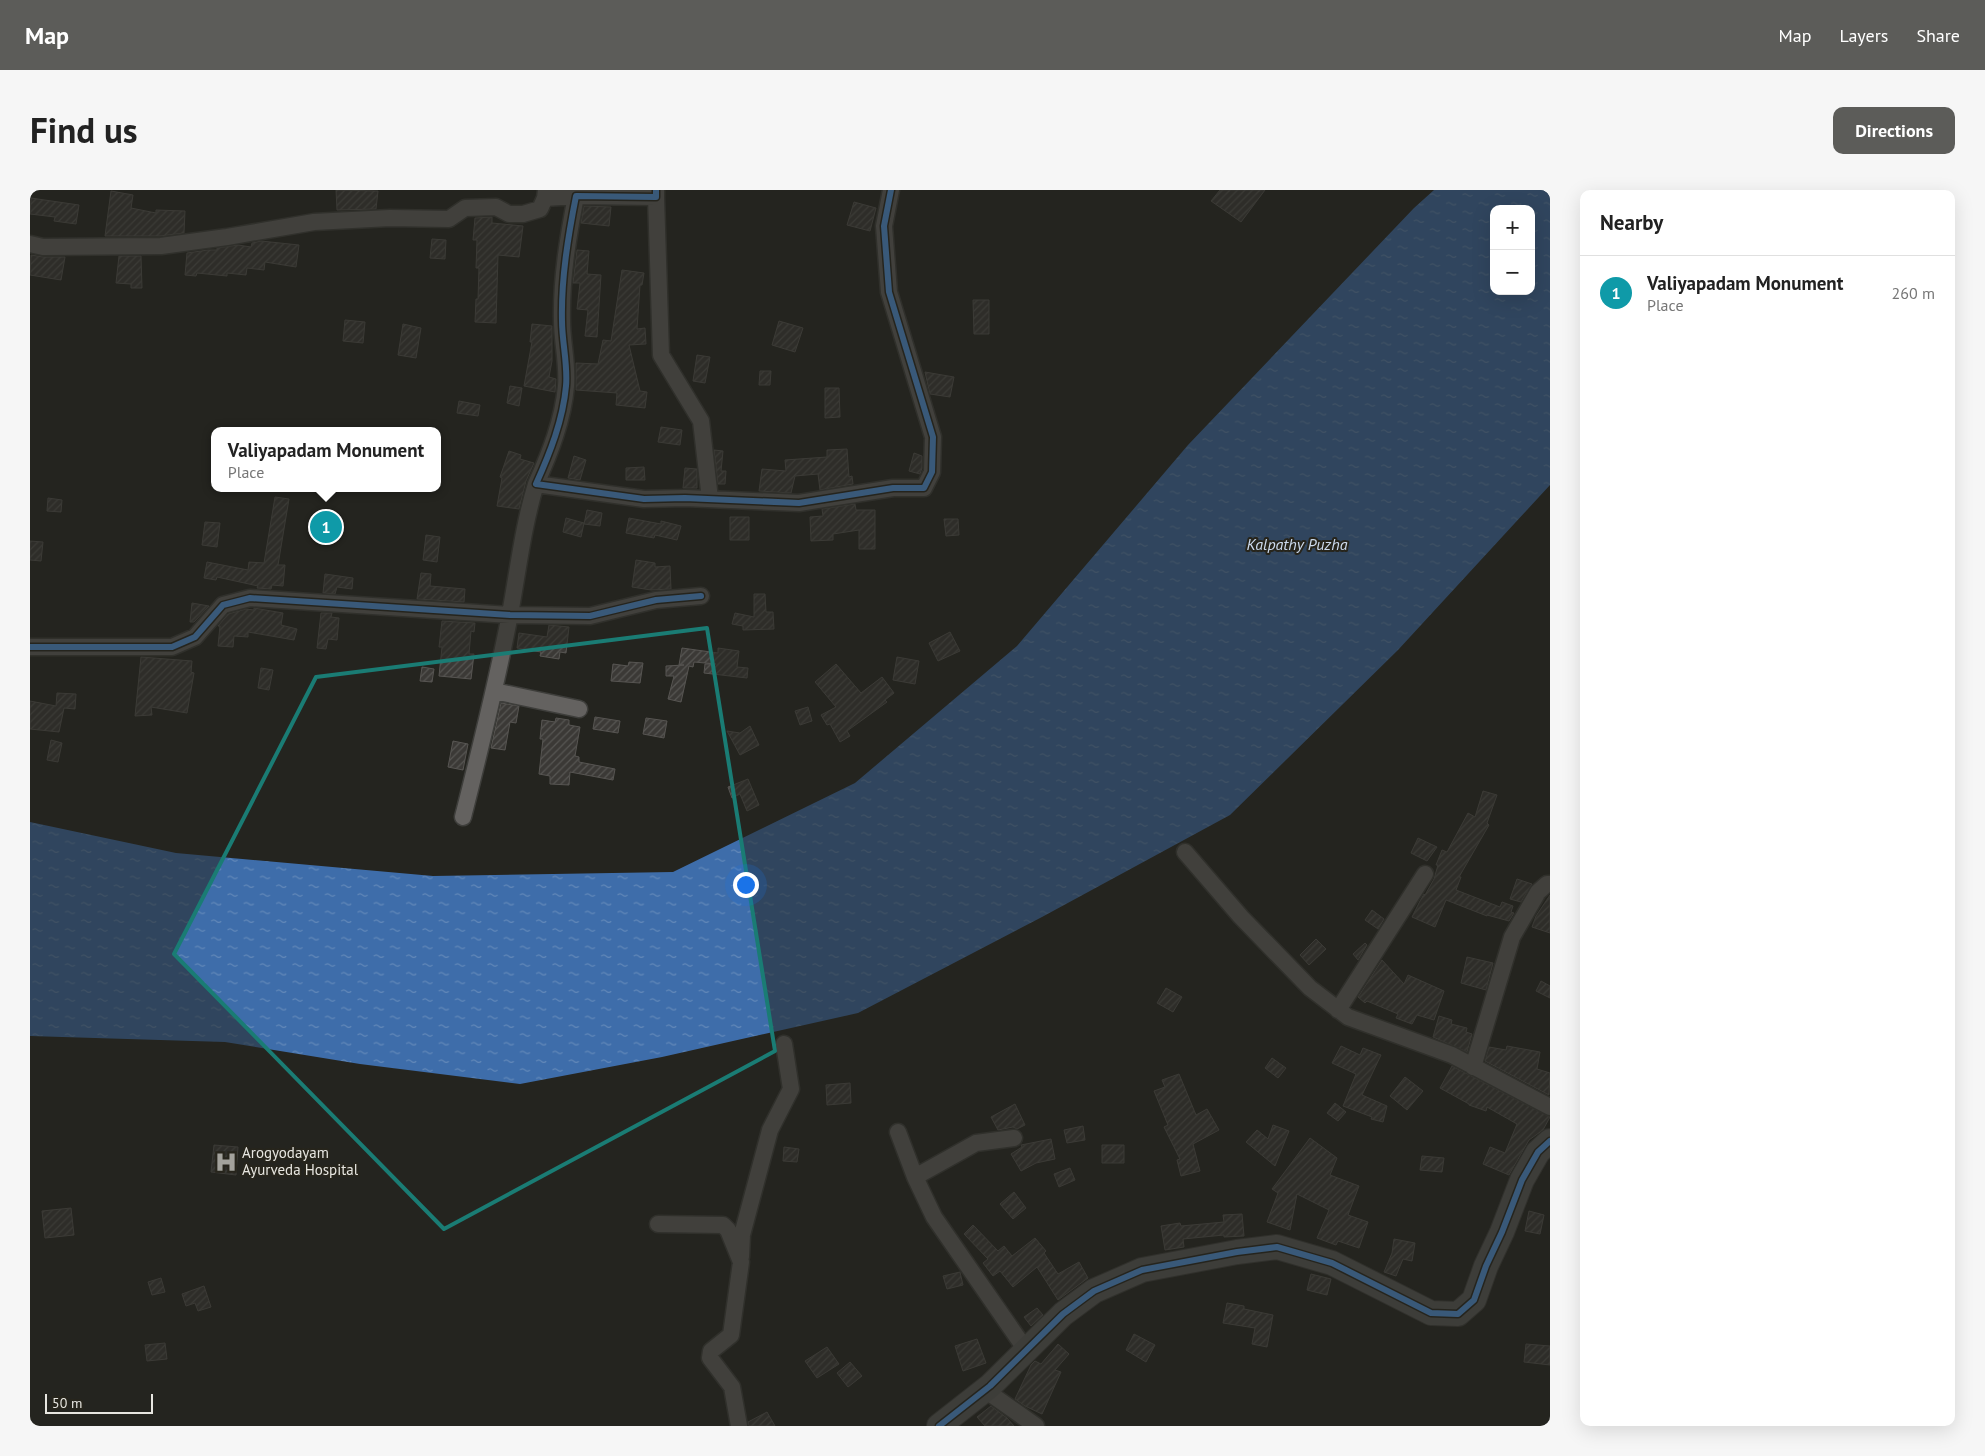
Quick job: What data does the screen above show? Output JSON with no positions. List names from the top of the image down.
{
  "water": ["Kalpathy Puzha"],
  "places": {
    "hospital": ["Arogyodayam Ayurveda Hospital"]
  },
  "scale_bar": "50 m",
  "page": {
    "header": "Map",
    "nav": ["Map", "Layers", "Share"],
    "title": "Find us",
    "buttons": "Directions",
    "heading": "Nearby",
    "map_buttons": ["+", "−"],
    "list": [
      {
        "mark": "1",
        "name": "Valiyapadam Monument",
        "note": "Place",
        "value": "260 m"
      }
    ],
    "popup": ["Valiyapadam Monument", "Place"],
    "pins": "1",
    "scale": "50 m"
  }
}
